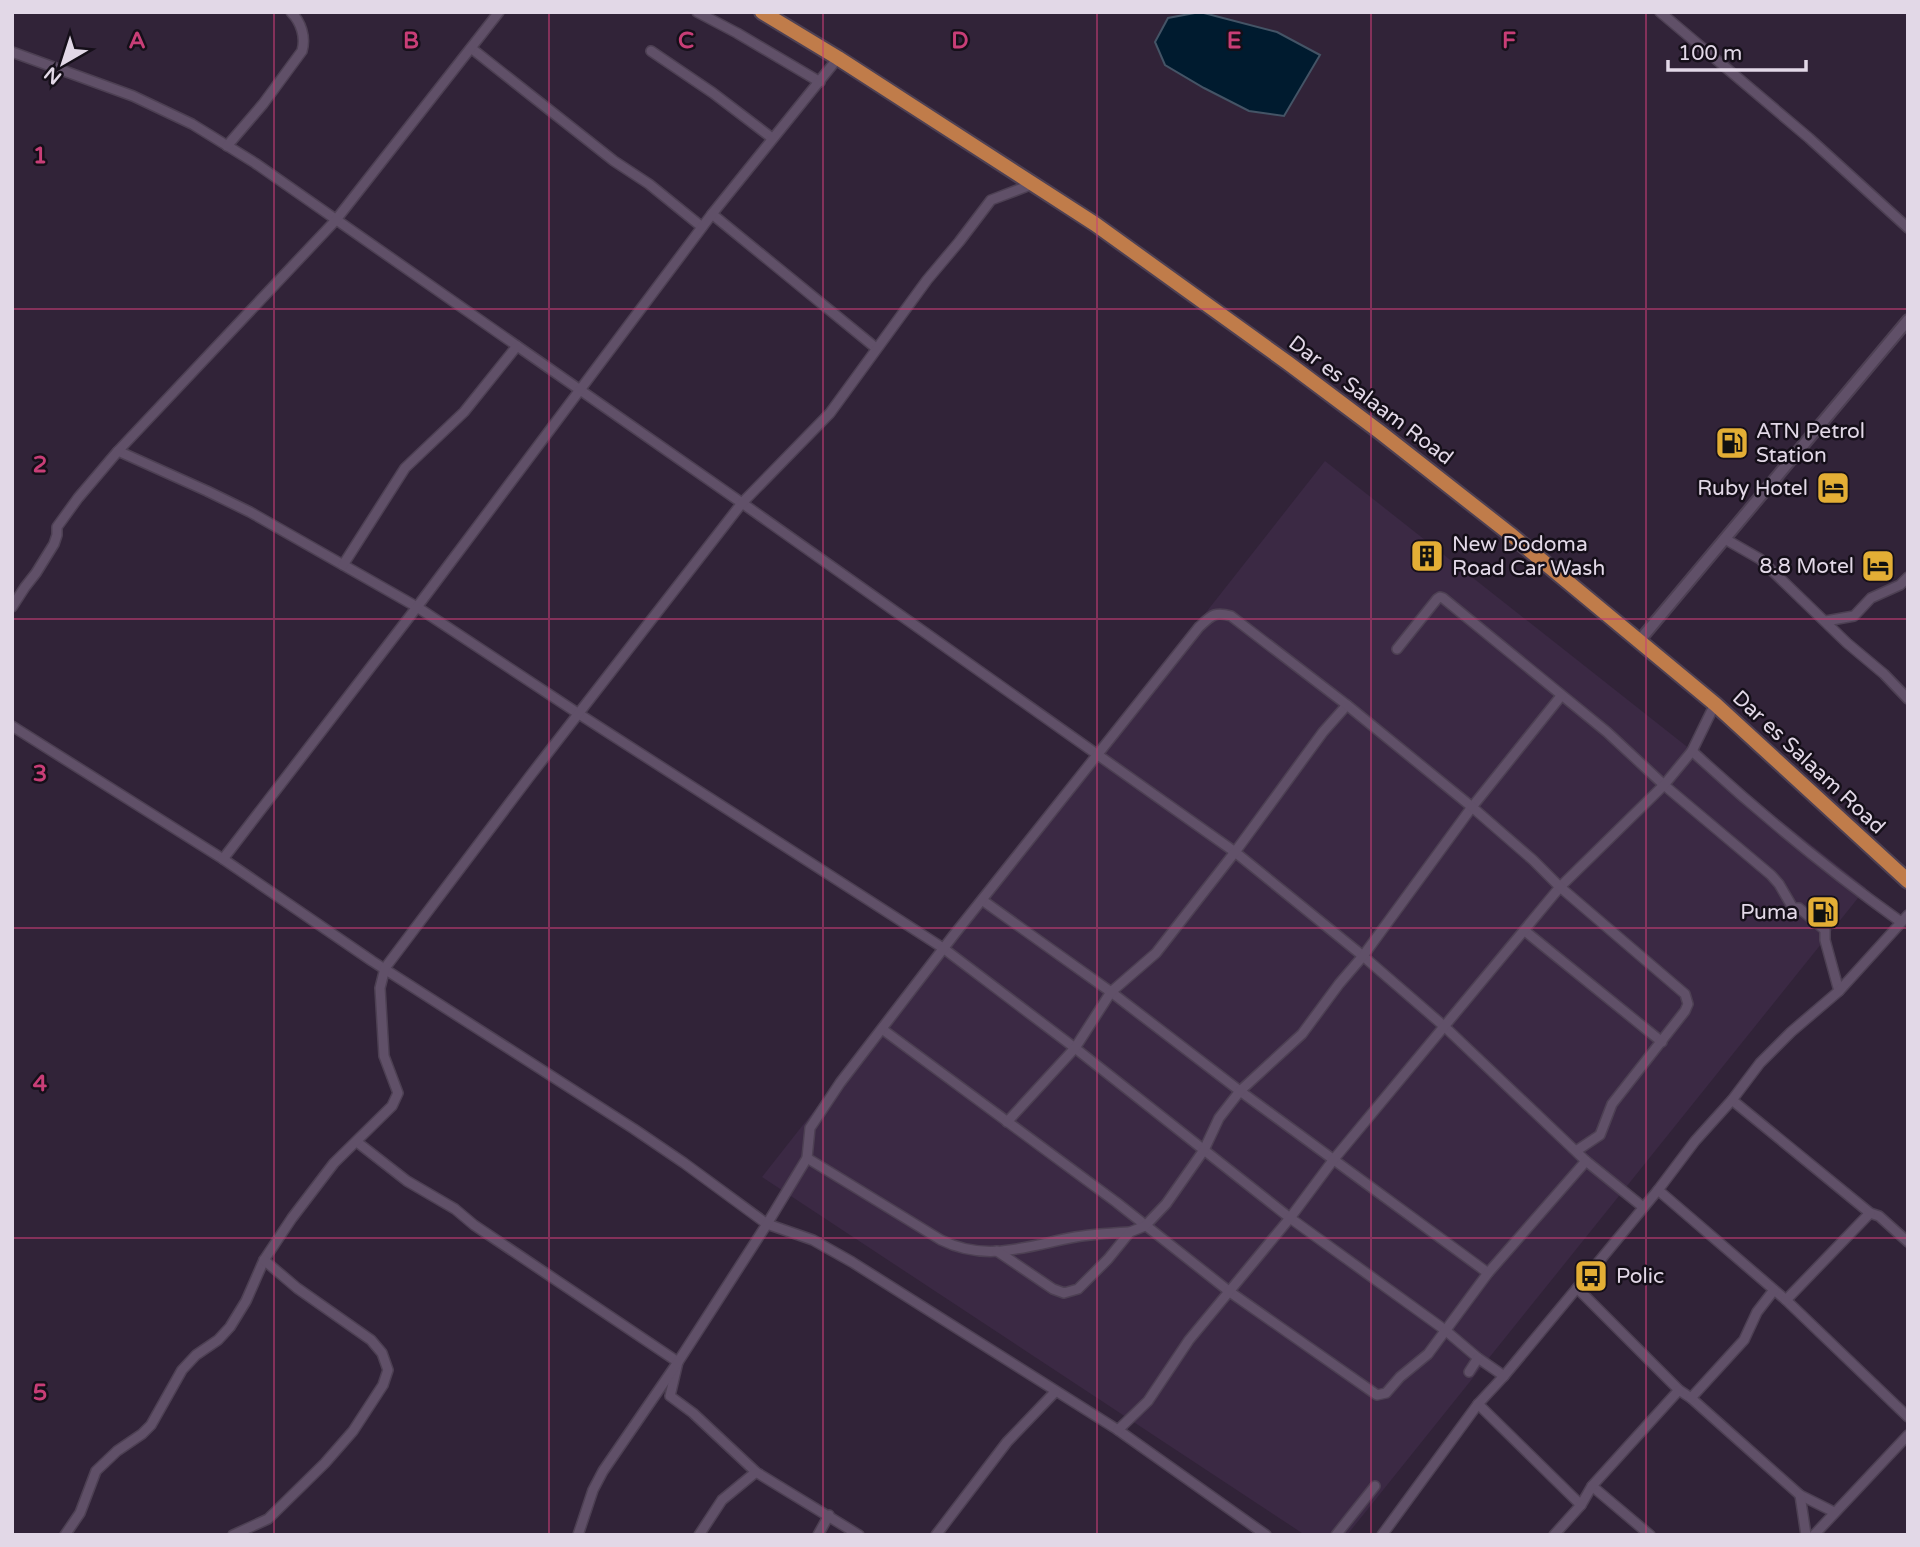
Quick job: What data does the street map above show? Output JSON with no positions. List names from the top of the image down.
{
  "streets": {
    "highway": ["Dar es Salaam Road"]
  },
  "places": {
    "fuel station": ["ATN Petrol Station", "Puma"],
    "hotel": ["Ruby Hotel", "8.8 Motel"],
    "building": ["New Dodoma Road Car Wash"],
    "bus stop": ["Polic"]
  },
  "scale_bar": "100 m",
  "north": "bottom left",
  "grid": {
    "columns": [
      "A",
      "B",
      "C",
      "D",
      "E",
      "F"
    ],
    "rows": [
      "1",
      "2",
      "3",
      "4",
      "5"
    ]
  }
}
